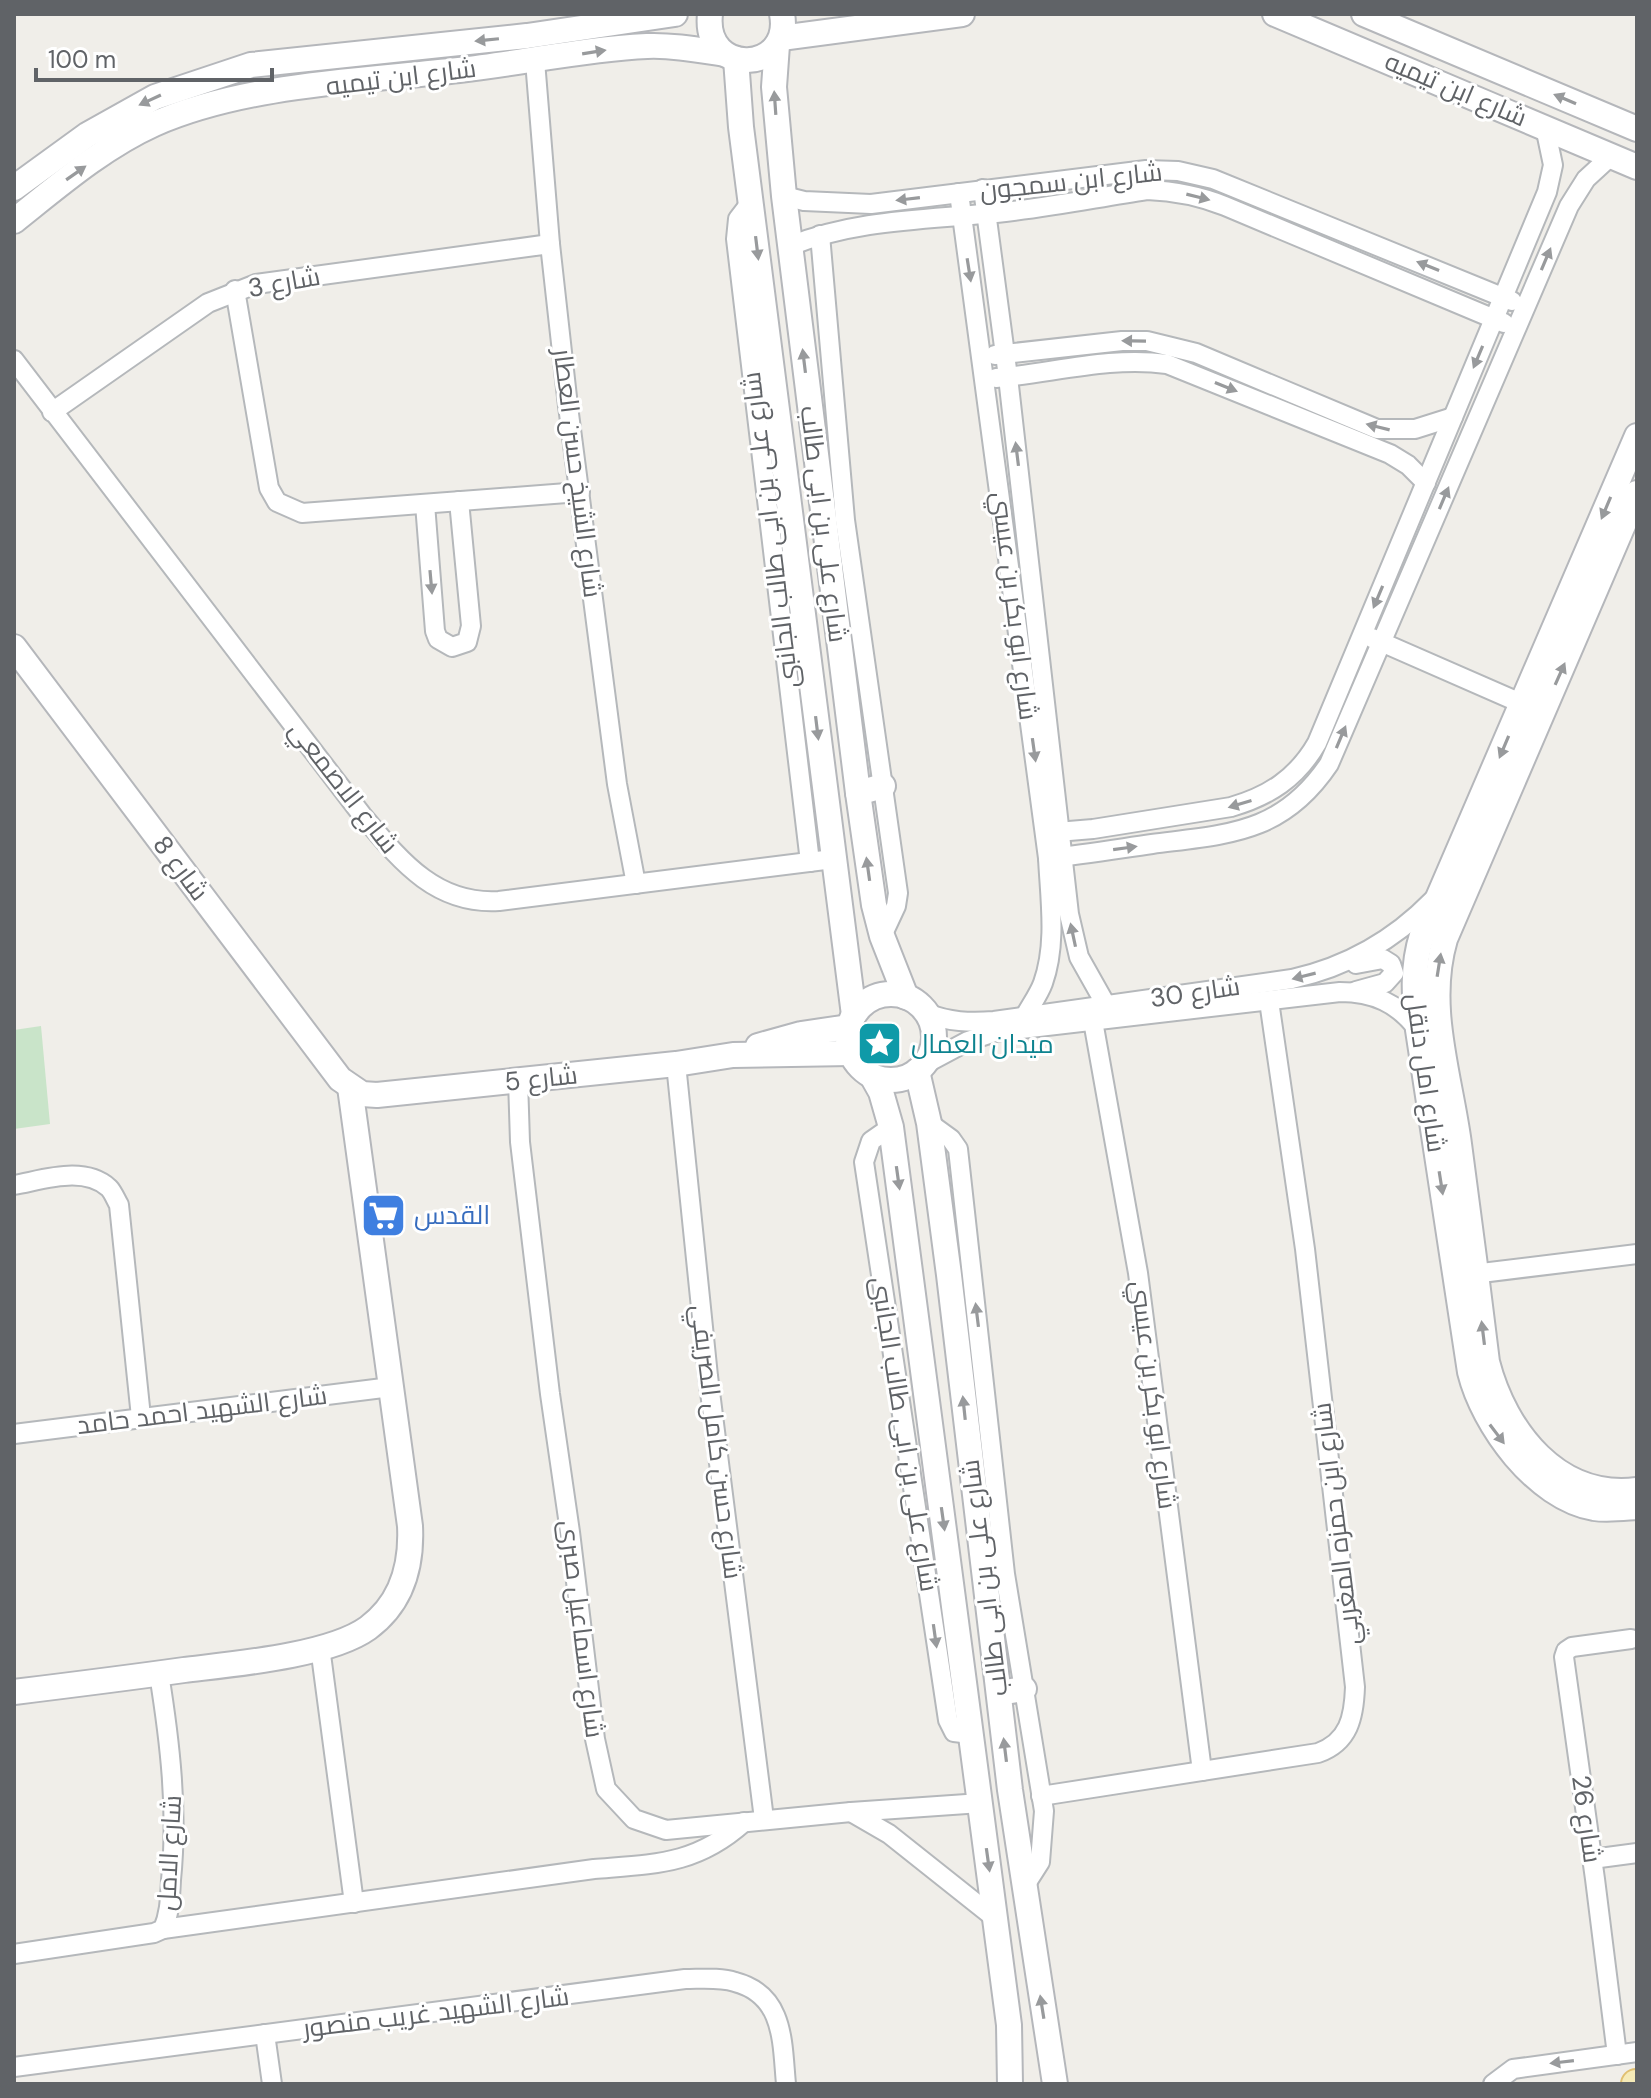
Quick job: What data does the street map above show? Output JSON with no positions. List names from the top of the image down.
{
  "streets": {
    "street": [
      "شارع ابن تيميه",
      "شارع ابن سمجون",
      "شارع 3",
      "شارع الشيخ حسن العطار",
      "شارع على بن ابى طالب",
      "شارع ابو بكر بن عيسي",
      "شارع الاصمعي",
      "شارع 8",
      "شارع 30",
      "شارع امل دنقل",
      "شارع 5",
      "شارع الشهيد احمد حامد",
      "شارع حسن كامل الصريفي",
      "شارع ابن حمزه المغربي",
      "شارع اسماعيل صبرى",
      "شارع 26",
      "شارع الامل",
      "شارع الشهيد غريب منصور"
    ]
  },
  "crossings": [
    ["شارع ابن تيميه", "شارع الشيخ حسن العطار"],
    ["شارع ابن تيميه", "شارع على بن ابى طالب"],
    ["شارع ابن سمجون", "شارع على بن ابى طالب"],
    ["شارع ابن سمجون", "شارع ابو بكر بن عيسي"],
    ["شارع 3", "شارع الشيخ حسن العطار"],
    ["شارع 3", "شارع الاصمعي"],
    ["شارع الشيخ حسن العطار", "شارع الاصمعي"],
    ["شارع على بن ابى طالب", "شارع الاصمعي"],
    ["شارع على بن ابى طالب", "شارع 30"],
    ["شارع على بن ابى طالب", "شارع 5"],
    ["شارع على بن ابى طالب", "شارع اسماعيل صبرى"],
    ["شارع ابو بكر بن عيسي", "شارع 30"],
    ["شارع ابو بكر بن عيسي", "شارع ابن حمزه المغربي"],
    ["شارع 8", "شارع 5"],
    ["شارع 30", "شارع امل دنقل"],
    ["شارع 30", "شارع 5"],
    ["شارع 30", "شارع ابن حمزه المغربي"],
    ["شارع 5", "شارع حسن كامل الصريفي"],
    ["شارع 5", "شارع اسماعيل صبرى"],
    ["شارع حسن كامل الصريفي", "شارع اسماعيل صبرى"]
  ],
  "places": {
    "place": ["ميدان العمال"],
    "supermarket": ["القدس"]
  },
  "scale_bar": "100 m"
}
